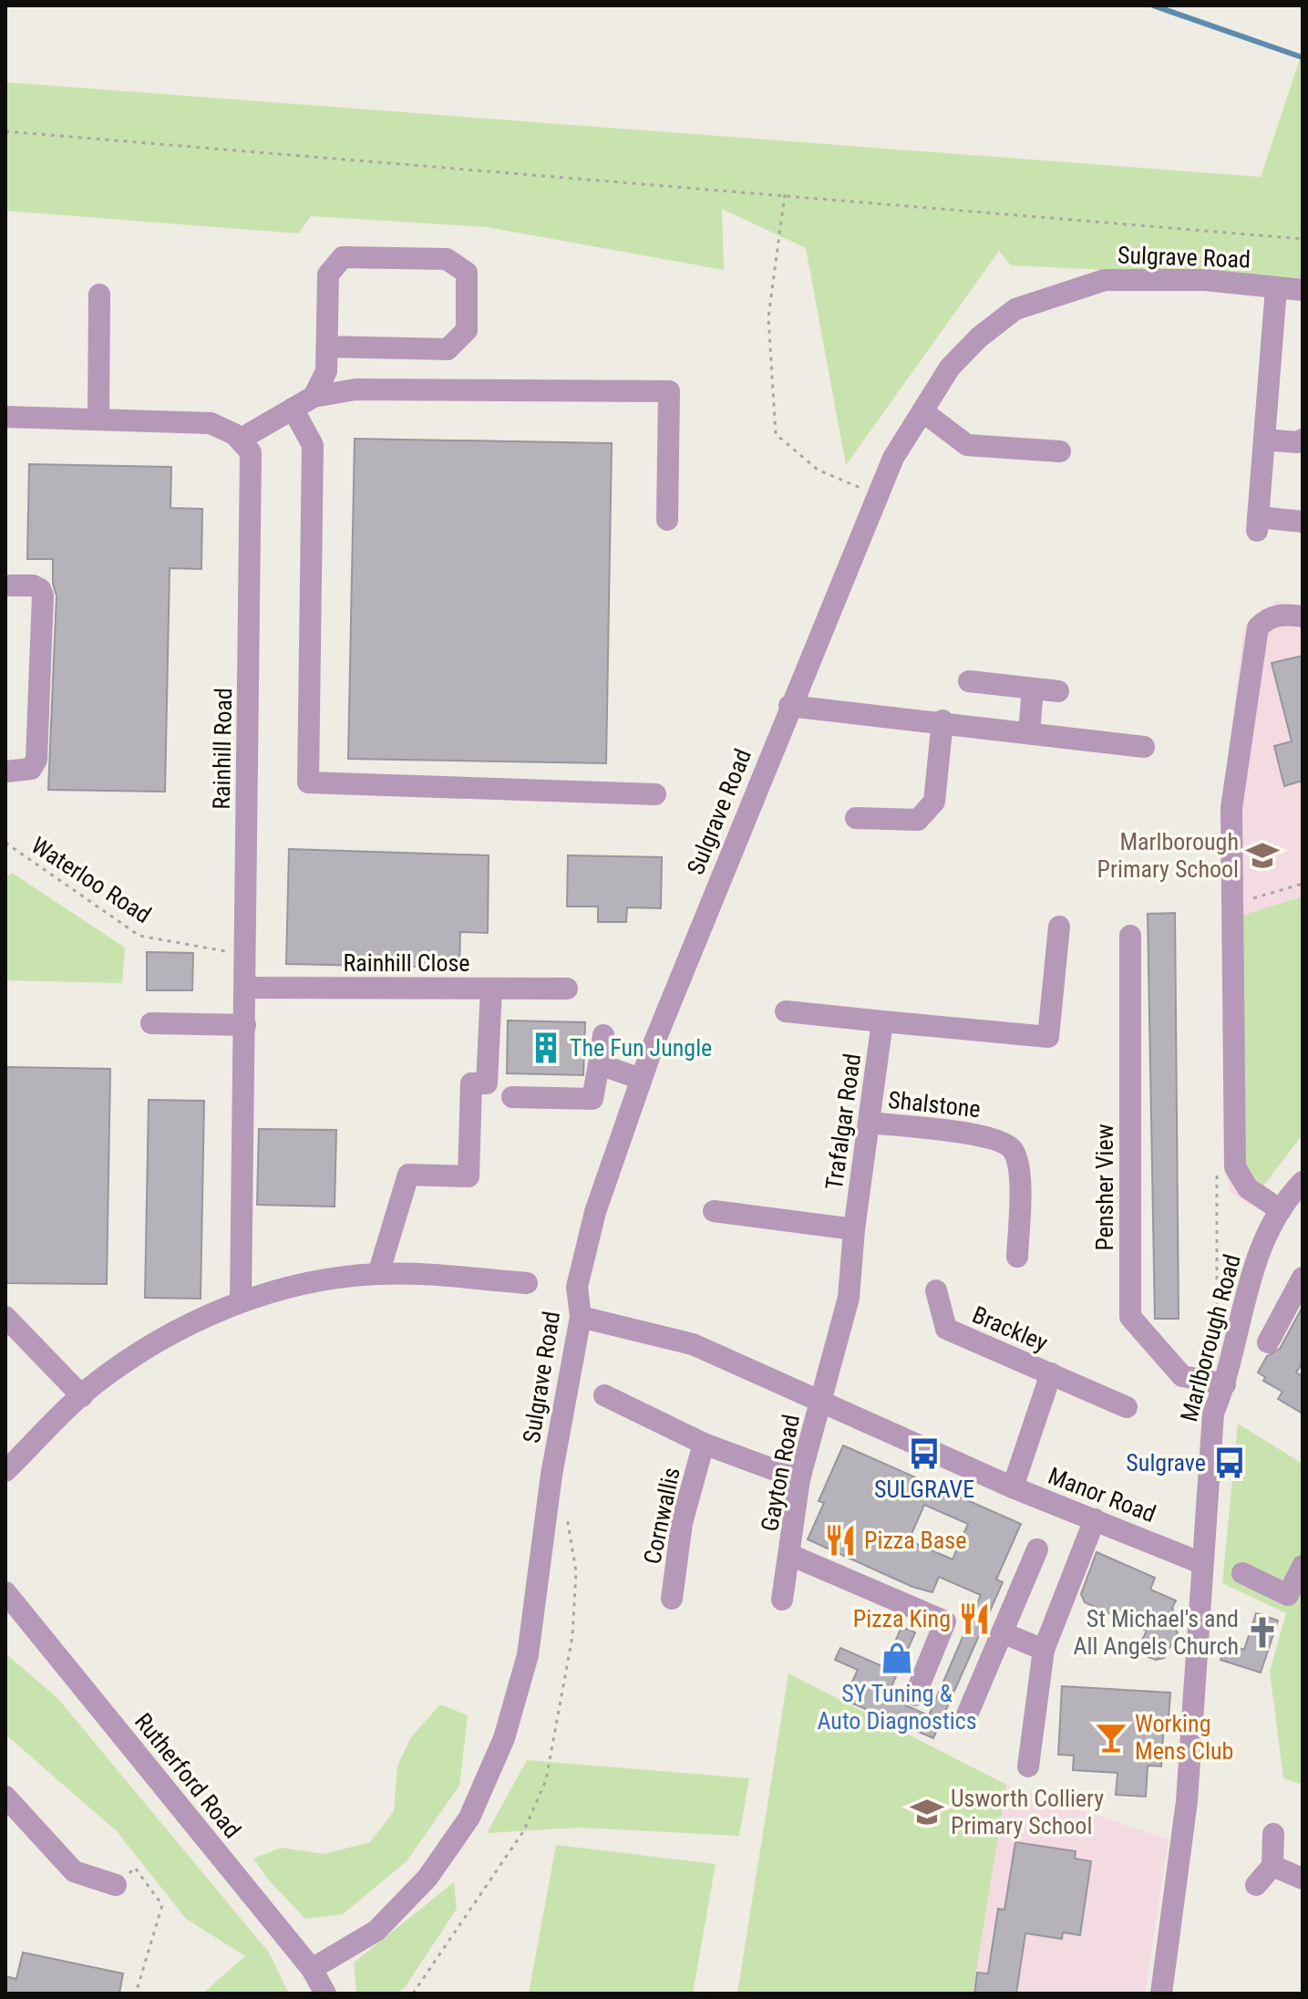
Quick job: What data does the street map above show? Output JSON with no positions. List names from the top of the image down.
{
  "streets": {
    "street": [
      "Sulgrave Road",
      "Rainhill Road",
      "Rainhill Close",
      "Shalstone",
      "Trafalgar Road",
      "Pensher View",
      "Brackley",
      "Marlborough Road",
      "Gayton Road",
      "Manor Road",
      "Cornwallis",
      "Rutherford Road"
    ],
    "path": ["Waterloo Road"]
  },
  "crossings": [
    ["Sulgrave Road", "Manor Road"],
    ["Sulgrave Road", "Rutherford Road"],
    ["Rainhill Road", "Waterloo Road"],
    ["Rainhill Road", "Rainhill Close"],
    ["Shalstone", "Trafalgar Road"],
    ["Trafalgar Road", "Gayton Road"],
    ["Trafalgar Road", "Manor Road"],
    ["Pensher View", "Marlborough Road"],
    ["Brackley", "Manor Road"],
    ["Marlborough Road", "Manor Road"],
    ["Gayton Road", "Manor Road"],
    ["Gayton Road", "Cornwallis"]
  ],
  "places": {
    "school or university": ["Marlborough Primary School", "Usworth Colliery Primary School"],
    "building": ["The Fun Jungle"],
    "bus stop": ["SULGRAVE", "Sulgrave"],
    "restaurant": ["Pizza Base", "Pizza King"],
    "church": ["St Michael's and All Angels Church"],
    "shop": ["SY Tuning & Auto Diagnostics"],
    "bar": ["Working Mens Club"]
  }
}
